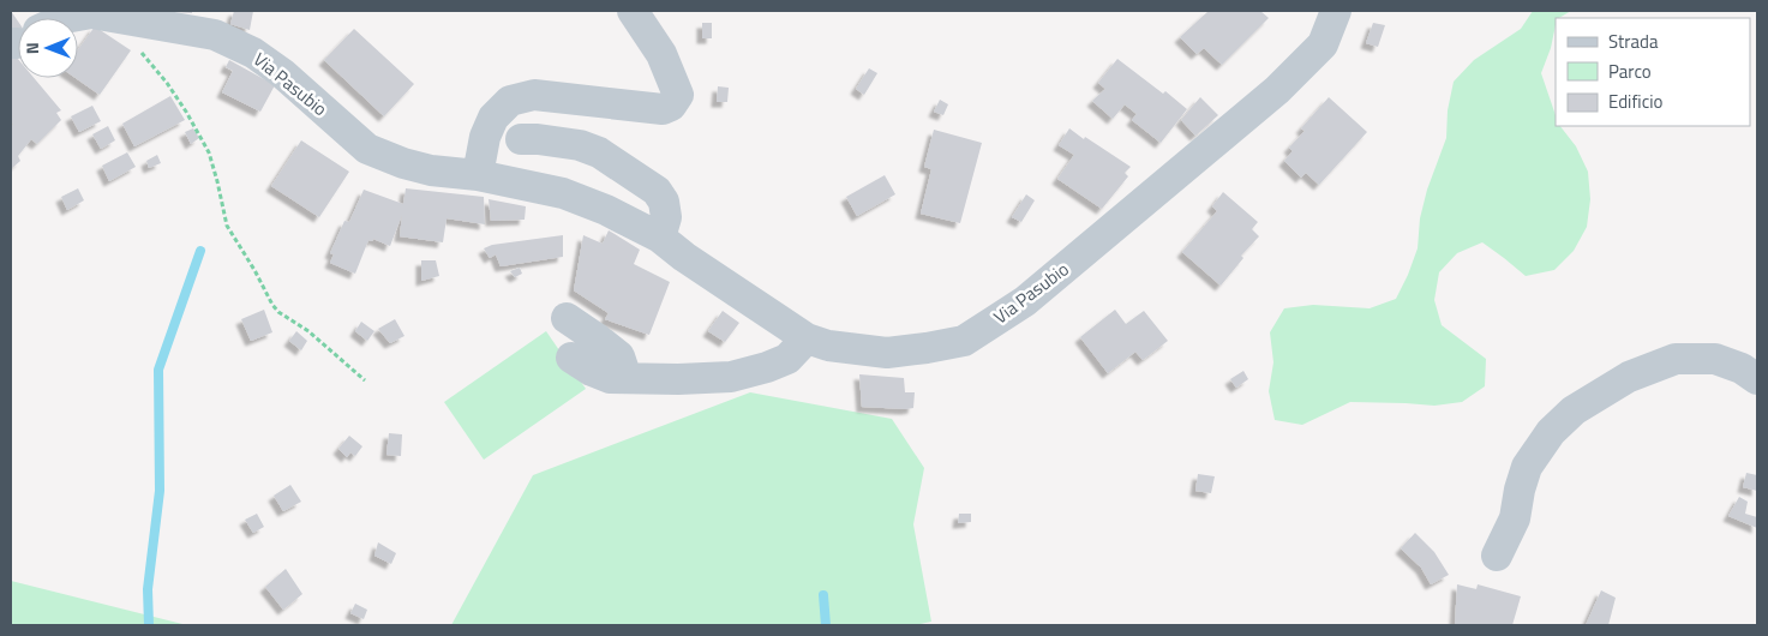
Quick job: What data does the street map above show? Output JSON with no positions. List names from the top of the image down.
{
  "streets": {
    "street": ["Via Pasubio"]
  },
  "legend": ["Strada", "Parco", "Edificio"],
  "north": "left"
}
